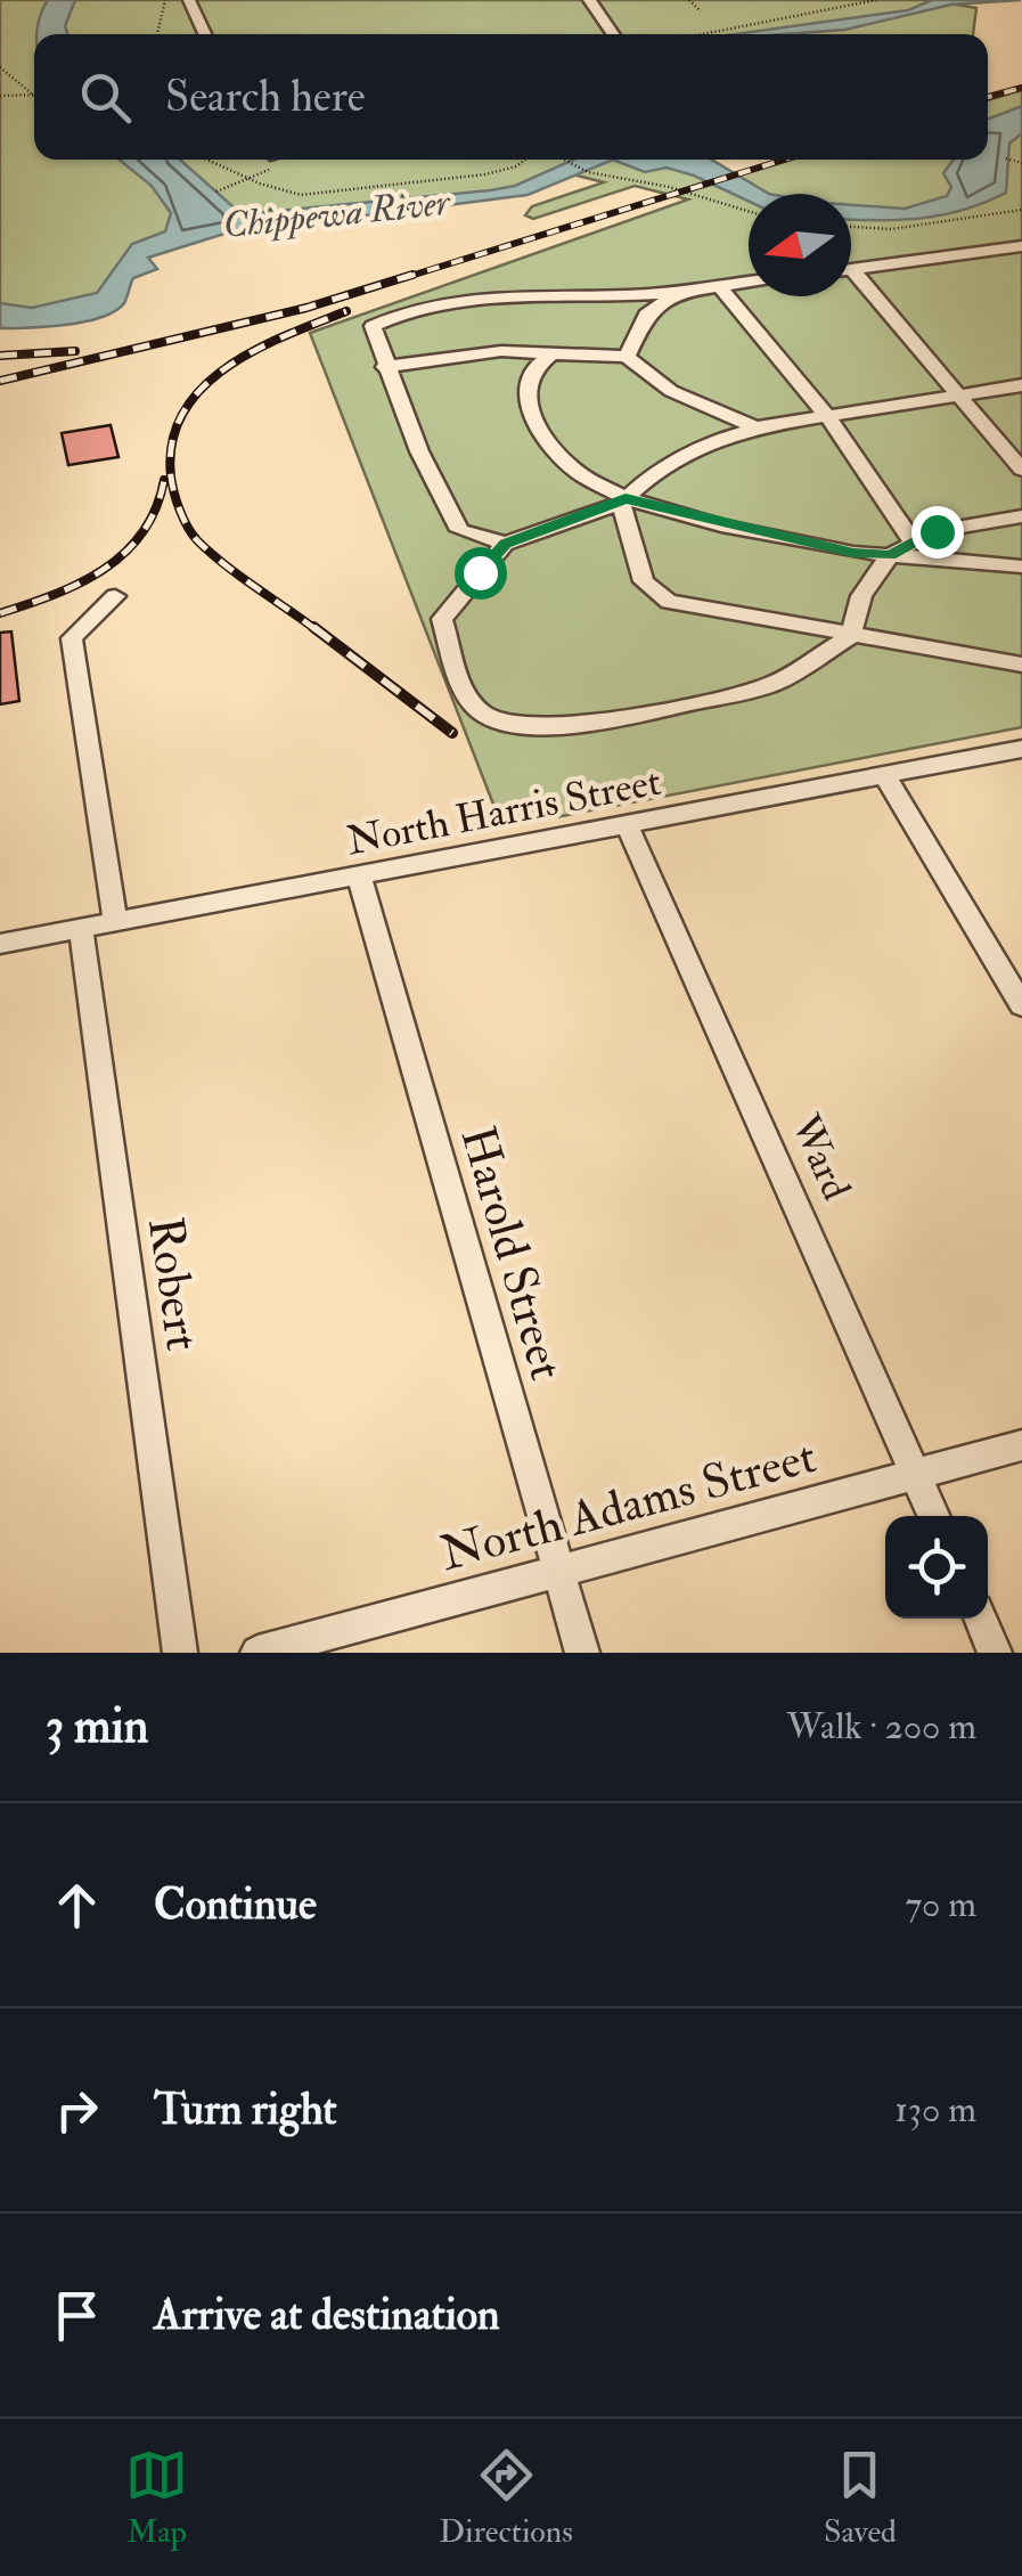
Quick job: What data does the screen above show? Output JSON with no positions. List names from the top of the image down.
{
  "streets": {
    "street": [
      "North Harris Street",
      "Ward",
      "Harold Street",
      "Robert",
      "North Adams Street"
    ]
  },
  "crossings": [
    ["North Harris Street", "Ward"],
    ["North Harris Street", "Harold Street"],
    ["North Harris Street", "Robert"],
    ["Ward", "North Adams Street"],
    ["Harold Street", "North Adams Street"]
  ],
  "water": ["Chippewa River"],
  "north": "left",
  "page": {
    "search": "Search here",
    "heading": ["3 min", "Walk · 200 m"],
    "list": [
      ["Continue", "70 m"],
      ["Turn right", "130 m"],
      "Arrive at destination"
    ],
    "nav": ["Map", "Directions", "Saved"]
  }
}
